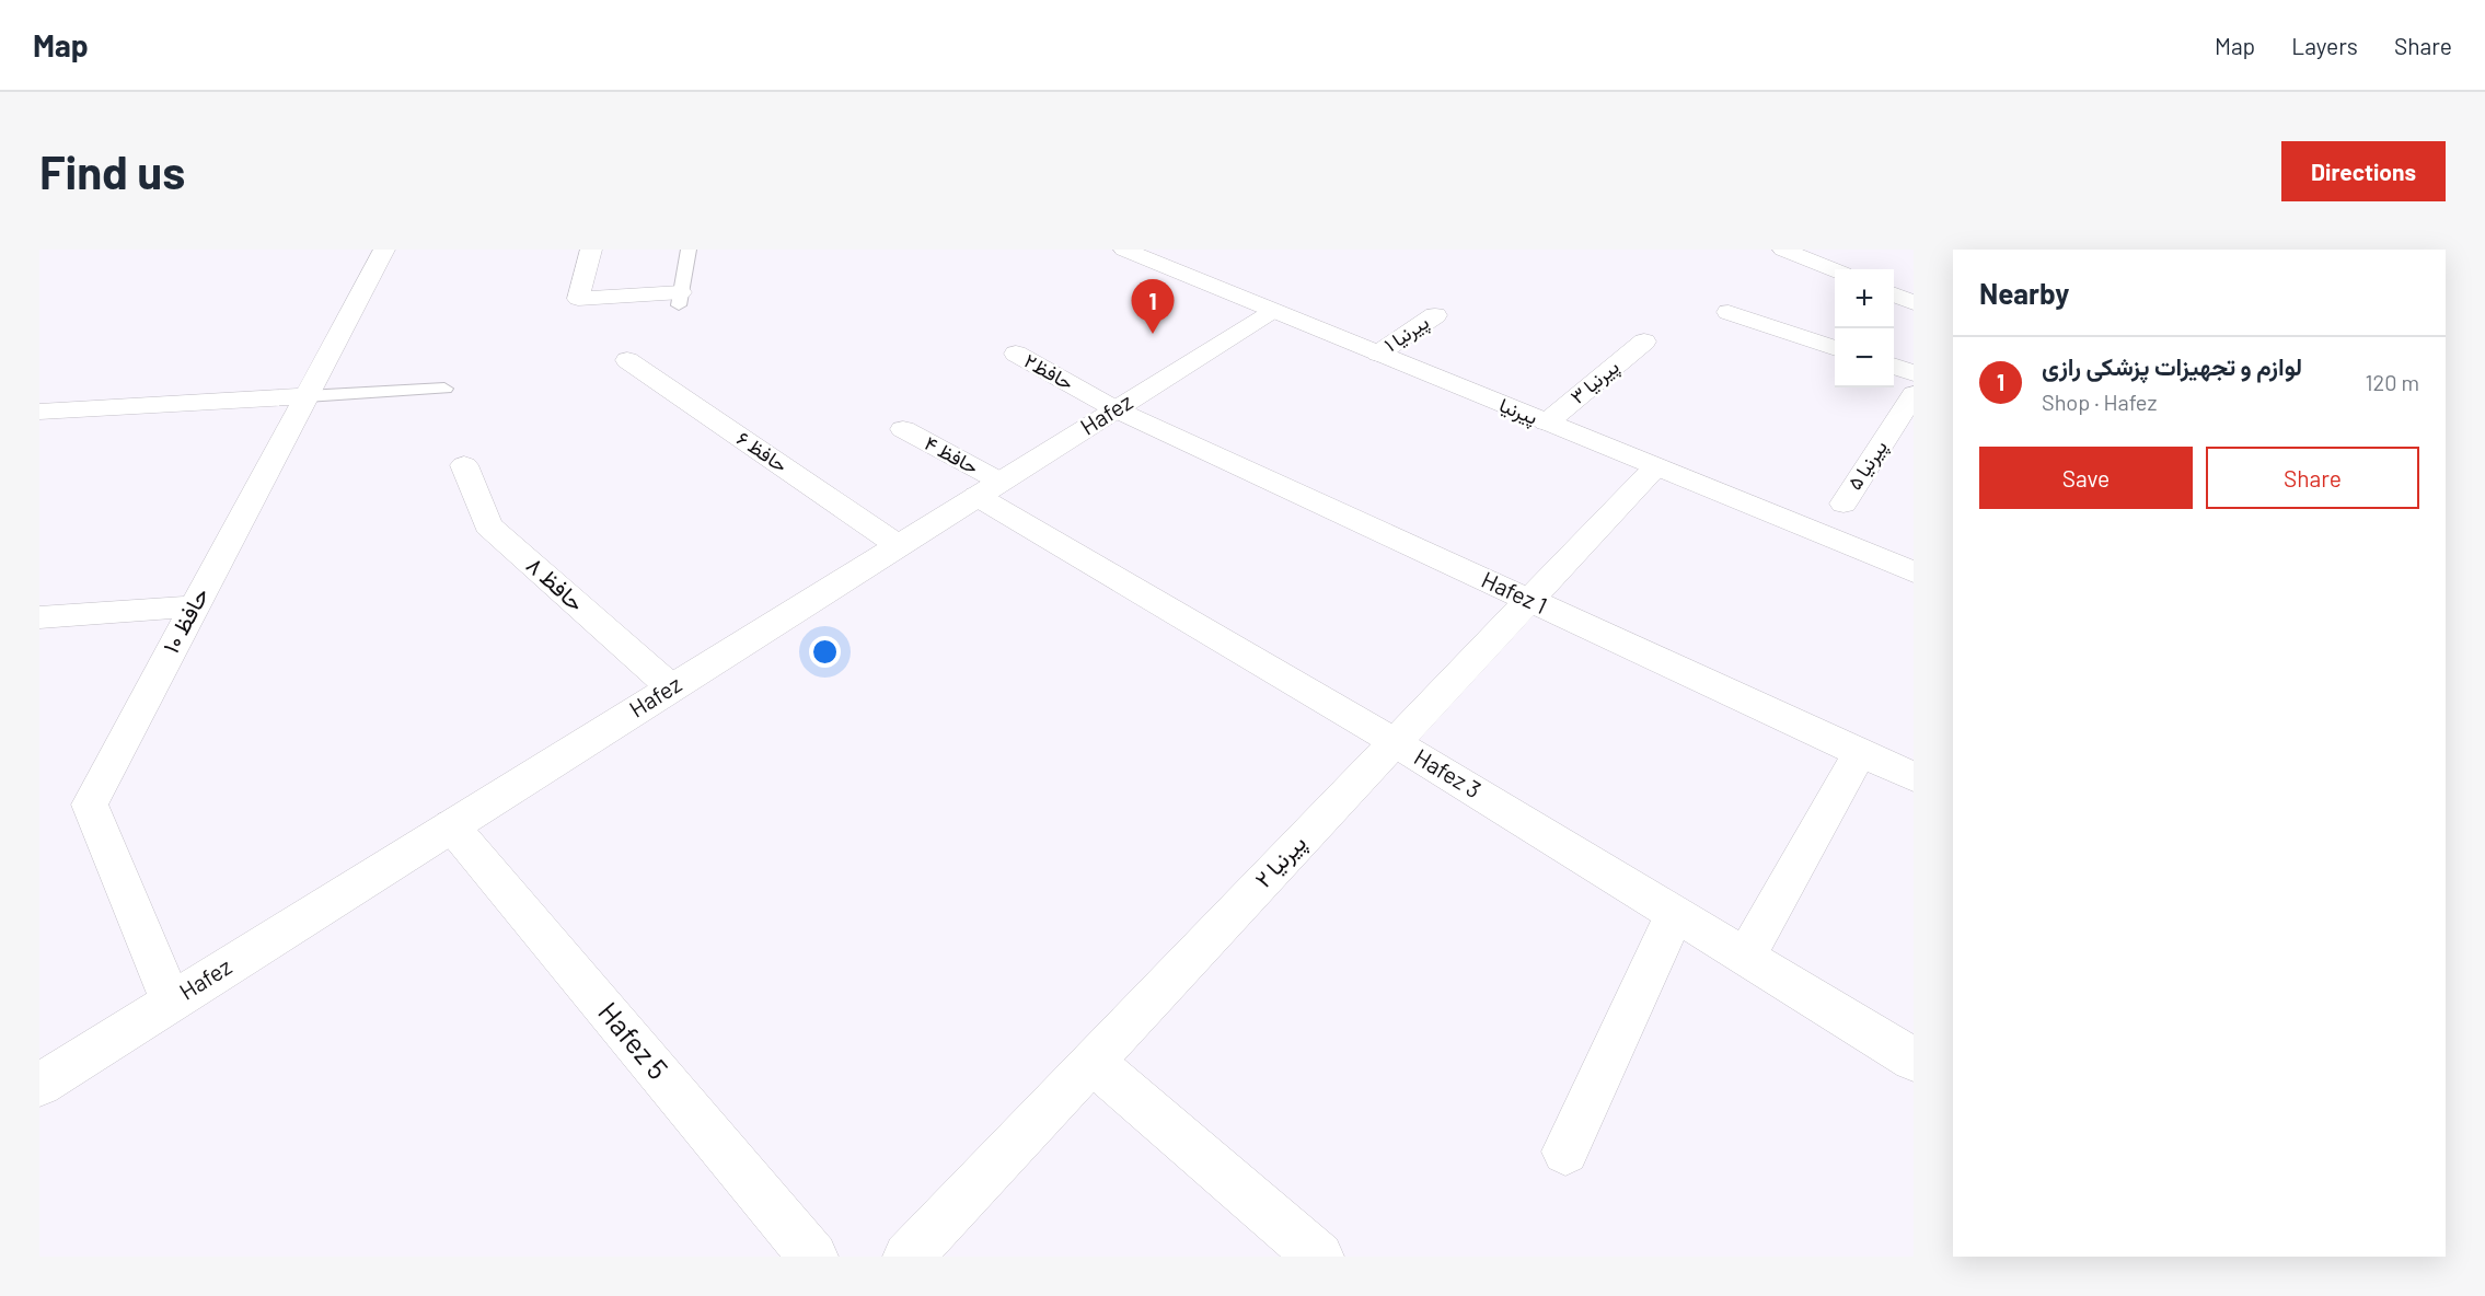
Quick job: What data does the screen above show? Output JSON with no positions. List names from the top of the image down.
{
  "streets": {
    "street": [
      "پیرنیا ۱",
      "حافظ۲",
      "پیرنیا ۳",
      "پیرنیا",
      "Hafez",
      "حافظ ۶",
      "حافظ ۴",
      "پیرنیا ۵",
      "حافظ ۸",
      "Hafez 1",
      "حافظ ۱۰",
      "Hafez 3",
      "پیرنیا ۲",
      "Hafez 5"
    ]
  },
  "crossings": [
    ["پیرنیا ۱", "پیرنیا"],
    ["حافظ۲", "Hafez"],
    ["حافظ۲", "Hafez 1"],
    ["پیرنیا ۳", "پیرنیا"],
    ["پیرنیا", "Hafez"],
    ["پیرنیا", "پیرنیا ۲"],
    ["Hafez", "حافظ ۶"],
    ["Hafez", "حافظ ۴"],
    ["Hafez", "حافظ ۸"],
    ["Hafez", "Hafez 1"],
    ["Hafez", "حافظ ۱۰"],
    ["Hafez", "Hafez 3"],
    ["Hafez", "Hafez 5"],
    ["حافظ ۴", "Hafez 3"],
    ["Hafez 1", "پیرنیا ۲"],
    ["Hafez 3", "پیرنیا ۲"]
  ],
  "page": {
    "header": "Map",
    "nav": ["Map", "Layers", "Share"],
    "buttons": [
      "Directions",
      ["Save", "Share"]
    ],
    "title": "Find us",
    "heading": "Nearby",
    "map_buttons": ["+", "−"],
    "pins": "1",
    "list": [
      {
        "mark": "1",
        "name": "لوازم و تجهیزات پزشکی رازی",
        "note": "Shop · Hafez",
        "value": "120 m"
      }
    ]
  }
}
